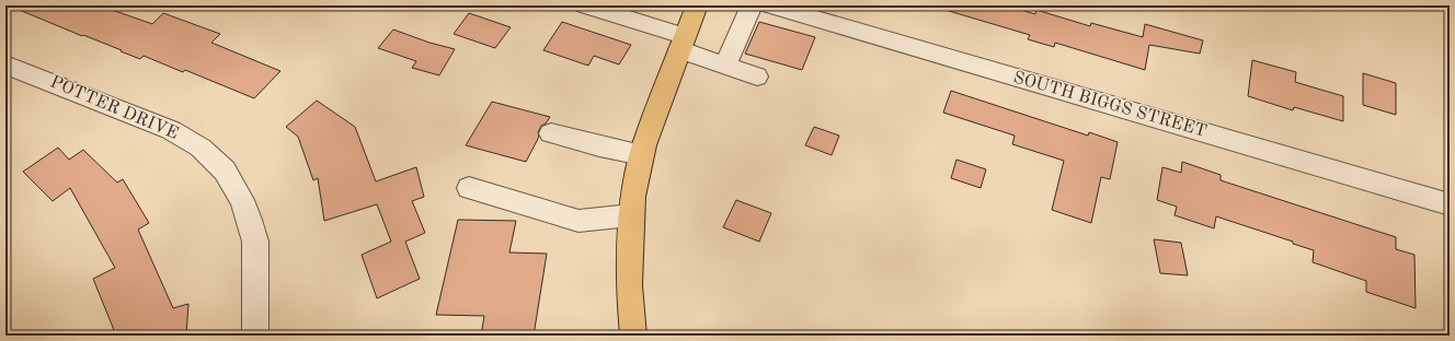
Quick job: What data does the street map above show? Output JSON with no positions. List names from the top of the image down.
{
  "streets": {
    "street": ["SOUTH BIGGS STREET", "POTTER DRIVE"]
  }
}
